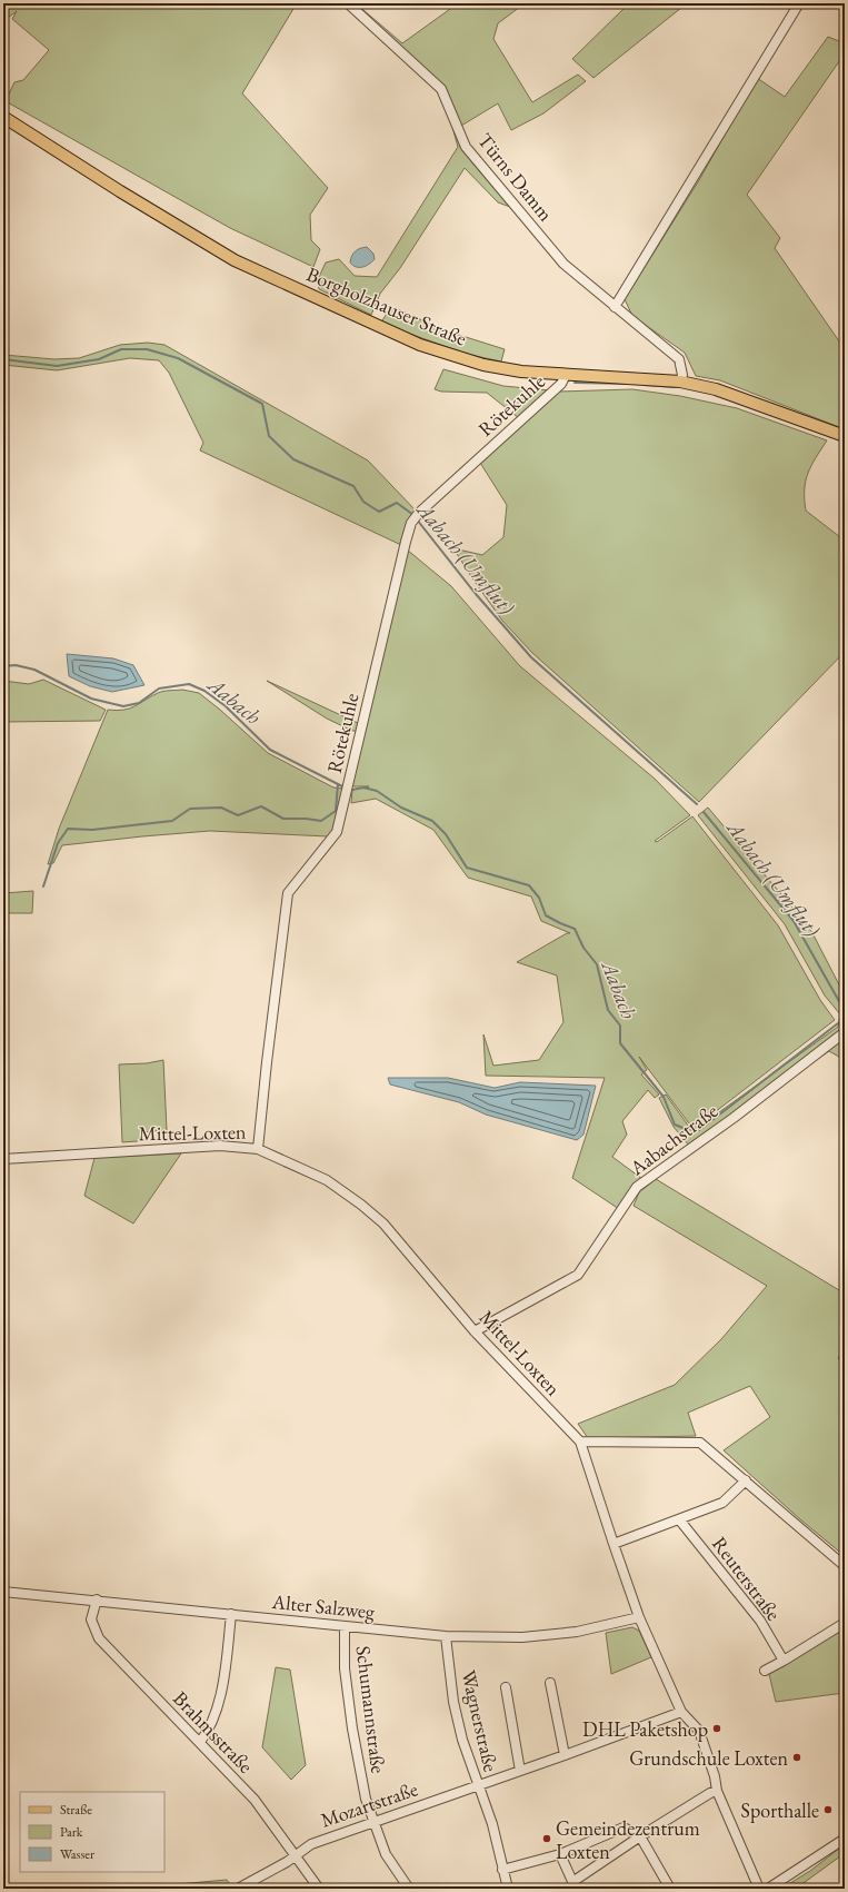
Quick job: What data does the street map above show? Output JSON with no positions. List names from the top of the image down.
{
  "streets": {
    "main road": ["Borgholzhauser Straße"],
    "street": [
      "Türns Damm",
      "Rötekuhle",
      "Mittel-Loxten",
      "Aabachstraße",
      "Reuterstraße",
      "Alter Salzweg",
      "Schumannstraße",
      "Wagnerstraße",
      "Brahmsstraße",
      "Mozartstraße"
    ]
  },
  "crossings": [
    ["Türns Damm", "Borgholzhauser Straße"],
    ["Borgholzhauser Straße", "Rötekuhle"],
    ["Rötekuhle", "Mittel-Loxten"],
    ["Mittel-Loxten", "Aabachstraße"],
    ["Mittel-Loxten", "Alter Salzweg"],
    ["Mittel-Loxten", "Mozartstraße"],
    ["Alter Salzweg", "Schumannstraße"],
    ["Alter Salzweg", "Wagnerstraße"],
    ["Alter Salzweg", "Brahmsstraße"],
    ["Schumannstraße", "Mozartstraße"],
    ["Wagnerstraße", "Mozartstraße"],
    ["Brahmsstraße", "Mozartstraße"]
  ],
  "water": ["Aabach (Umflut)", "Aabach"],
  "places": [
    "DHL Paketshop",
    "Grundschule Loxten",
    "Sporthalle",
    "Gemeindezentrum Loxten"
  ],
  "legend": ["Straße", "Park", "Wasser"]
}
